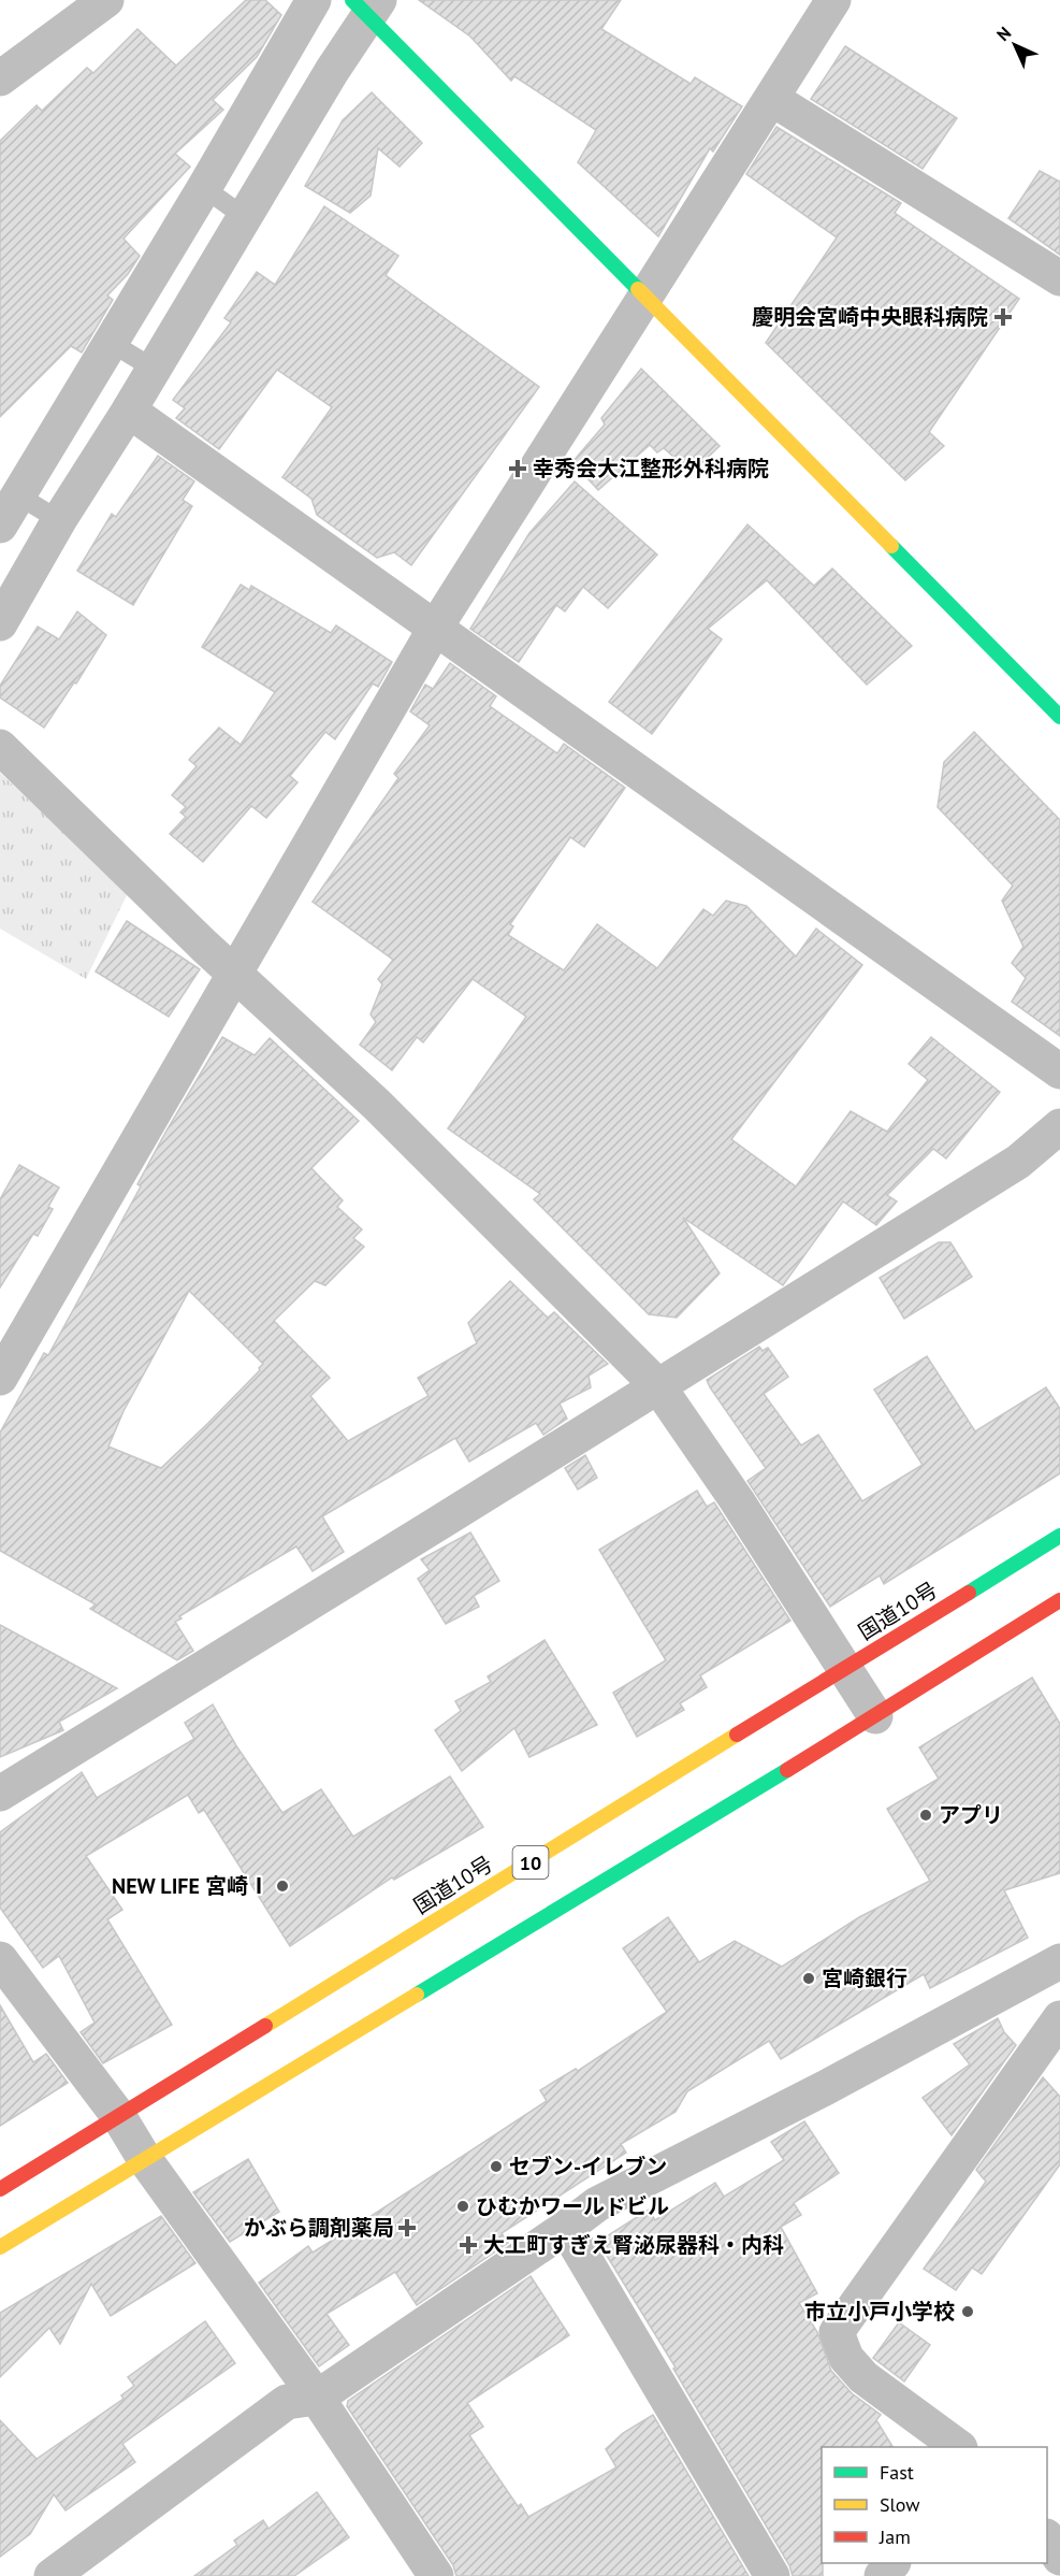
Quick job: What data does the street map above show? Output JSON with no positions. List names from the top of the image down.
{
  "streets": {
    "main road": ["国道10号", "10"]
  },
  "places": {
    "health": [
      "慶明会宮崎中央眼科病院",
      "幸秀会大江整形外科病院",
      "かぶら調剤薬局",
      "大工町すぎえ腎泌尿器科・内科"
    ],
    "other": [
      "アプリ",
      "NEW LIFE 宮崎Ⅰ",
      "宮崎銀行",
      "セブン-イレブン",
      "ひむかワールドビル",
      "市立小戸小学校"
    ]
  },
  "legend": ["Fast", "Slow", "Jam"],
  "north": "top left"
}
